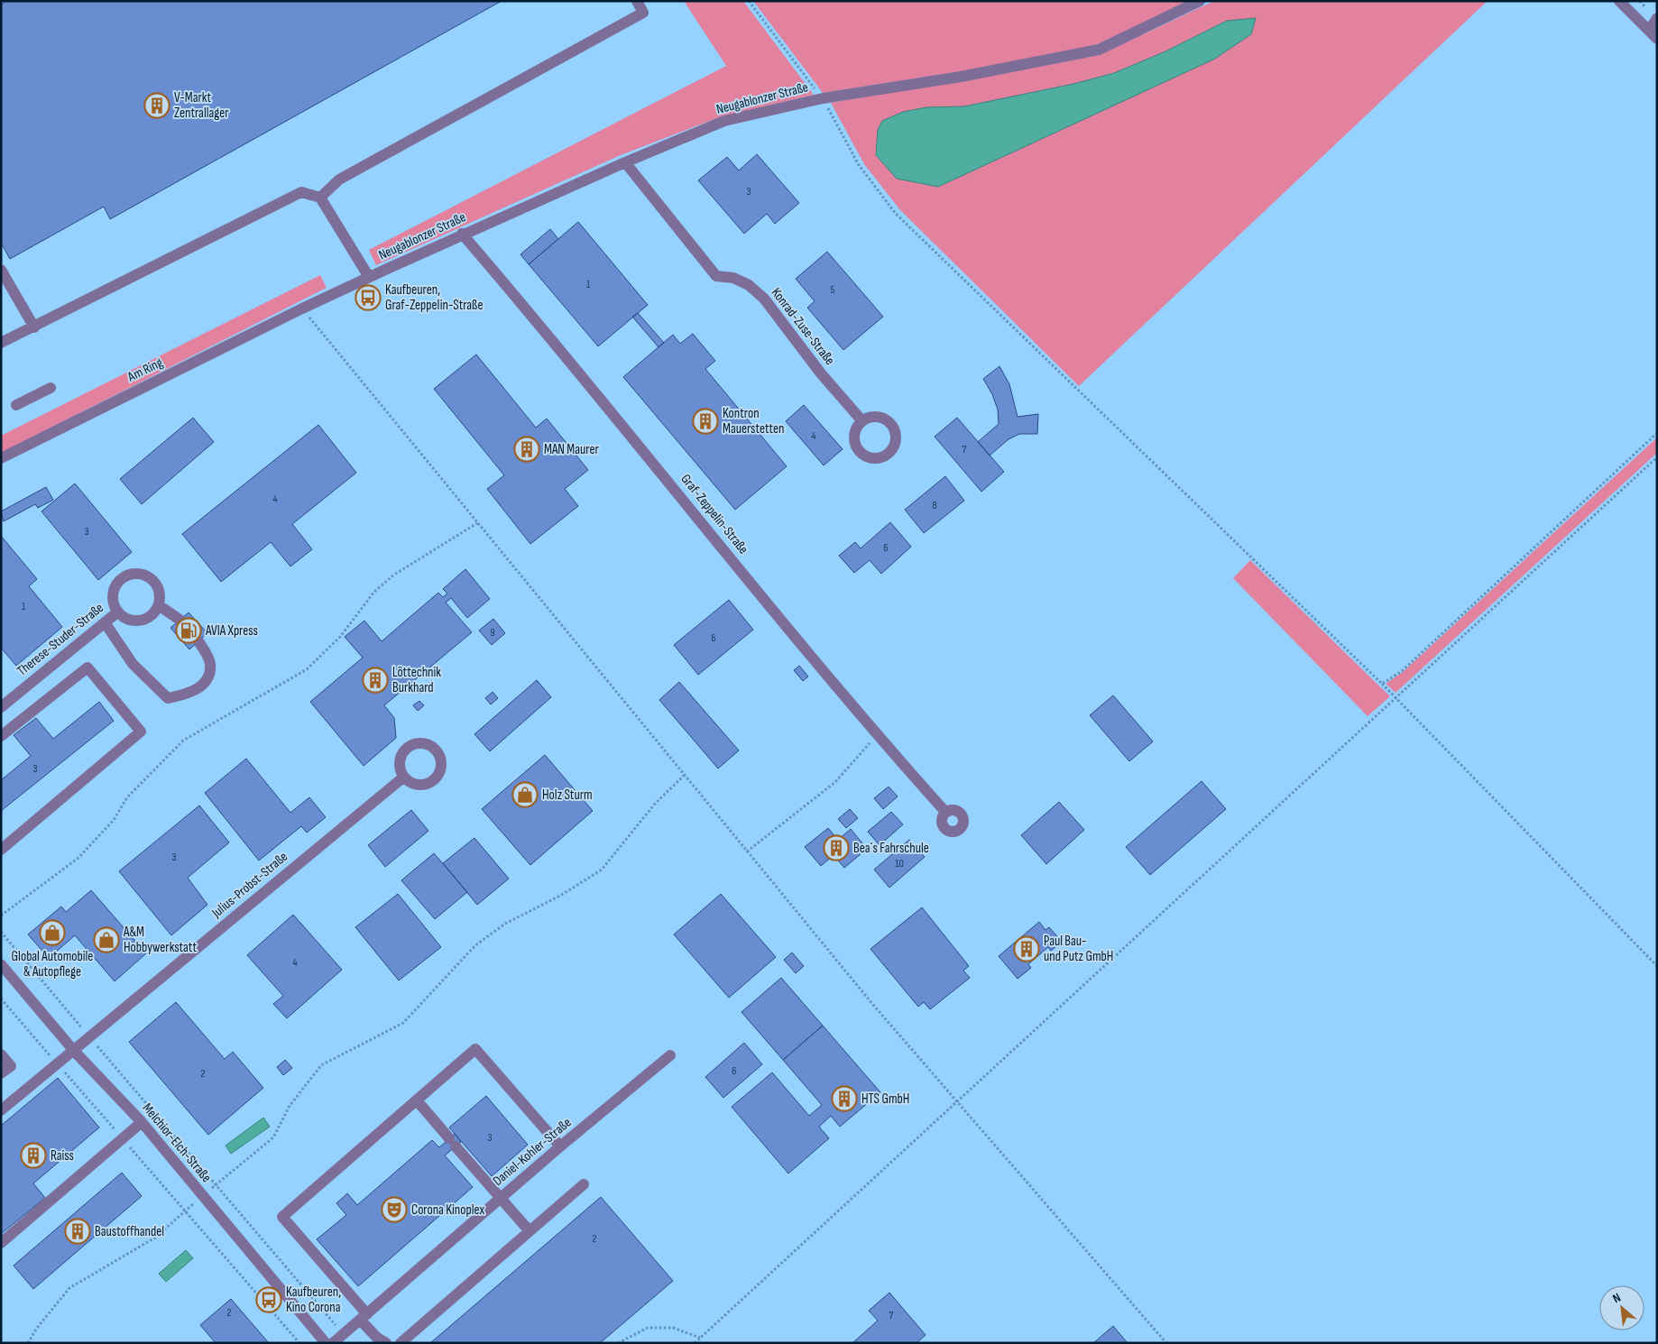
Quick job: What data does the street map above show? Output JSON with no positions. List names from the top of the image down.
{
  "streets": {
    "street": [
      "Neugablonzer Straße",
      "Konrad-Zuse-Straße",
      "Am Ring",
      "Graf-Zeppelin-Straße",
      "Therese-Studer-Straße",
      "Julius-Probst-Straße",
      "Melchior-Elch-Straße",
      "Daniel-Kohler-Straße"
    ]
  },
  "crossings": [
    ["Neugablonzer Straße", "Konrad-Zuse-Straße"],
    ["Neugablonzer Straße", "Am Ring"],
    ["Neugablonzer Straße", "Graf-Zeppelin-Straße"],
    ["Julius-Probst-Straße", "Melchior-Elch-Straße"]
  ],
  "places": {
    "building": [
      "V-Markt Zentrallager",
      "Kontron Mauerstetten",
      "MAN Maurer",
      "Löttechnik Burkhard",
      "Bea´s Fahrschule",
      "Paul Bau- und Putz GmbH",
      "HTS GmbH",
      "Raiss",
      "Baustoffhandel"
    ],
    "bus stop": ["Kaufbeuren, Graf-Zeppelin-Straße", "Kaufbeuren, Kino Corona"],
    "fuel station": ["AVIA Xpress"],
    "shop": ["Holz Sturm", "Global Automobile & Autopflege", "A&M Hobbywerkstatt"],
    "theatre": ["Corona Kinoplex"]
  },
  "house_numbers": [
    "3",
    "1",
    "5",
    "4",
    "7",
    "4",
    "8",
    "3",
    "6",
    "1",
    "9",
    "6",
    "3",
    "3",
    "10",
    "4",
    "6",
    "2",
    "3",
    "2",
    "2",
    "7"
  ],
  "north": "top left"
}
